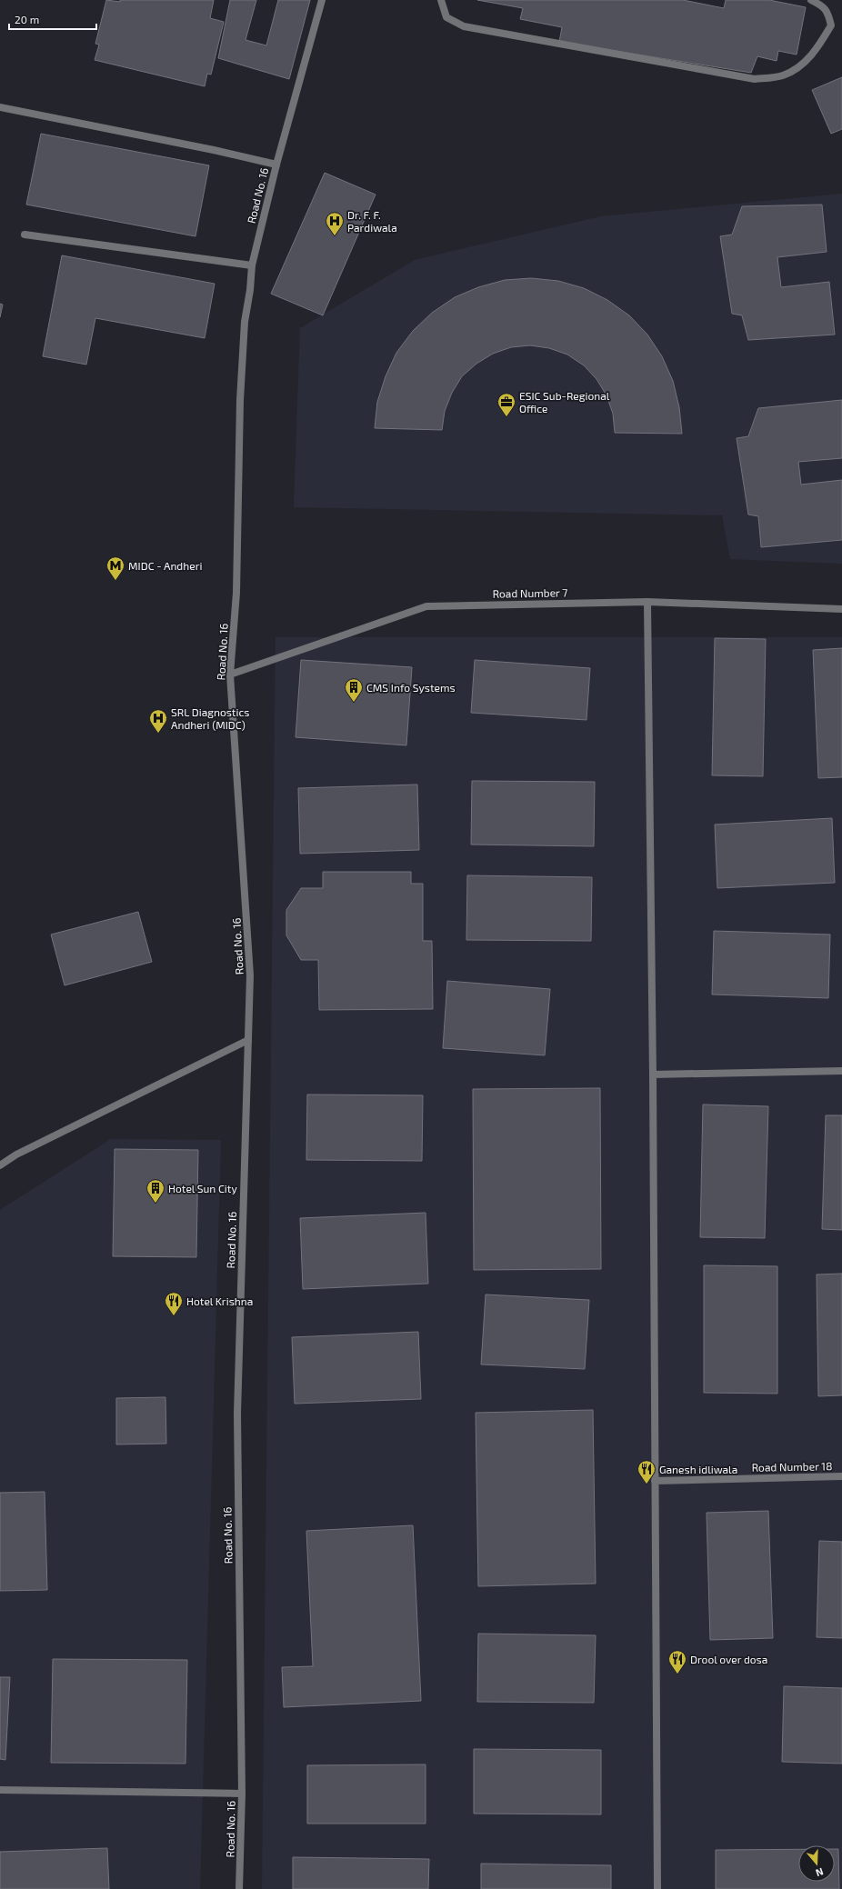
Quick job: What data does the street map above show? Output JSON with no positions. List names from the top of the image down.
{
  "streets": {
    "street": ["Road No. 16", "Road Number 7", "Road Number 18"]
  },
  "crossings": [
    ["Road No. 16", "Road Number 7"]
  ],
  "places": {
    "hospital": ["Dr. F. F. Pardiwala", "SRL Diagnostics Andheri (MIDC)"],
    "office": ["ESIC Sub-Regional Office"],
    "metro station": ["MIDC - Andheri"],
    "building": ["CMS Info Systems", "Hotel Sun City"],
    "restaurant": ["Hotel Krishna", "Ganesh idliwala", "Drool over dosa"]
  },
  "scale_bar": "20 m",
  "north": "bottom"
}
